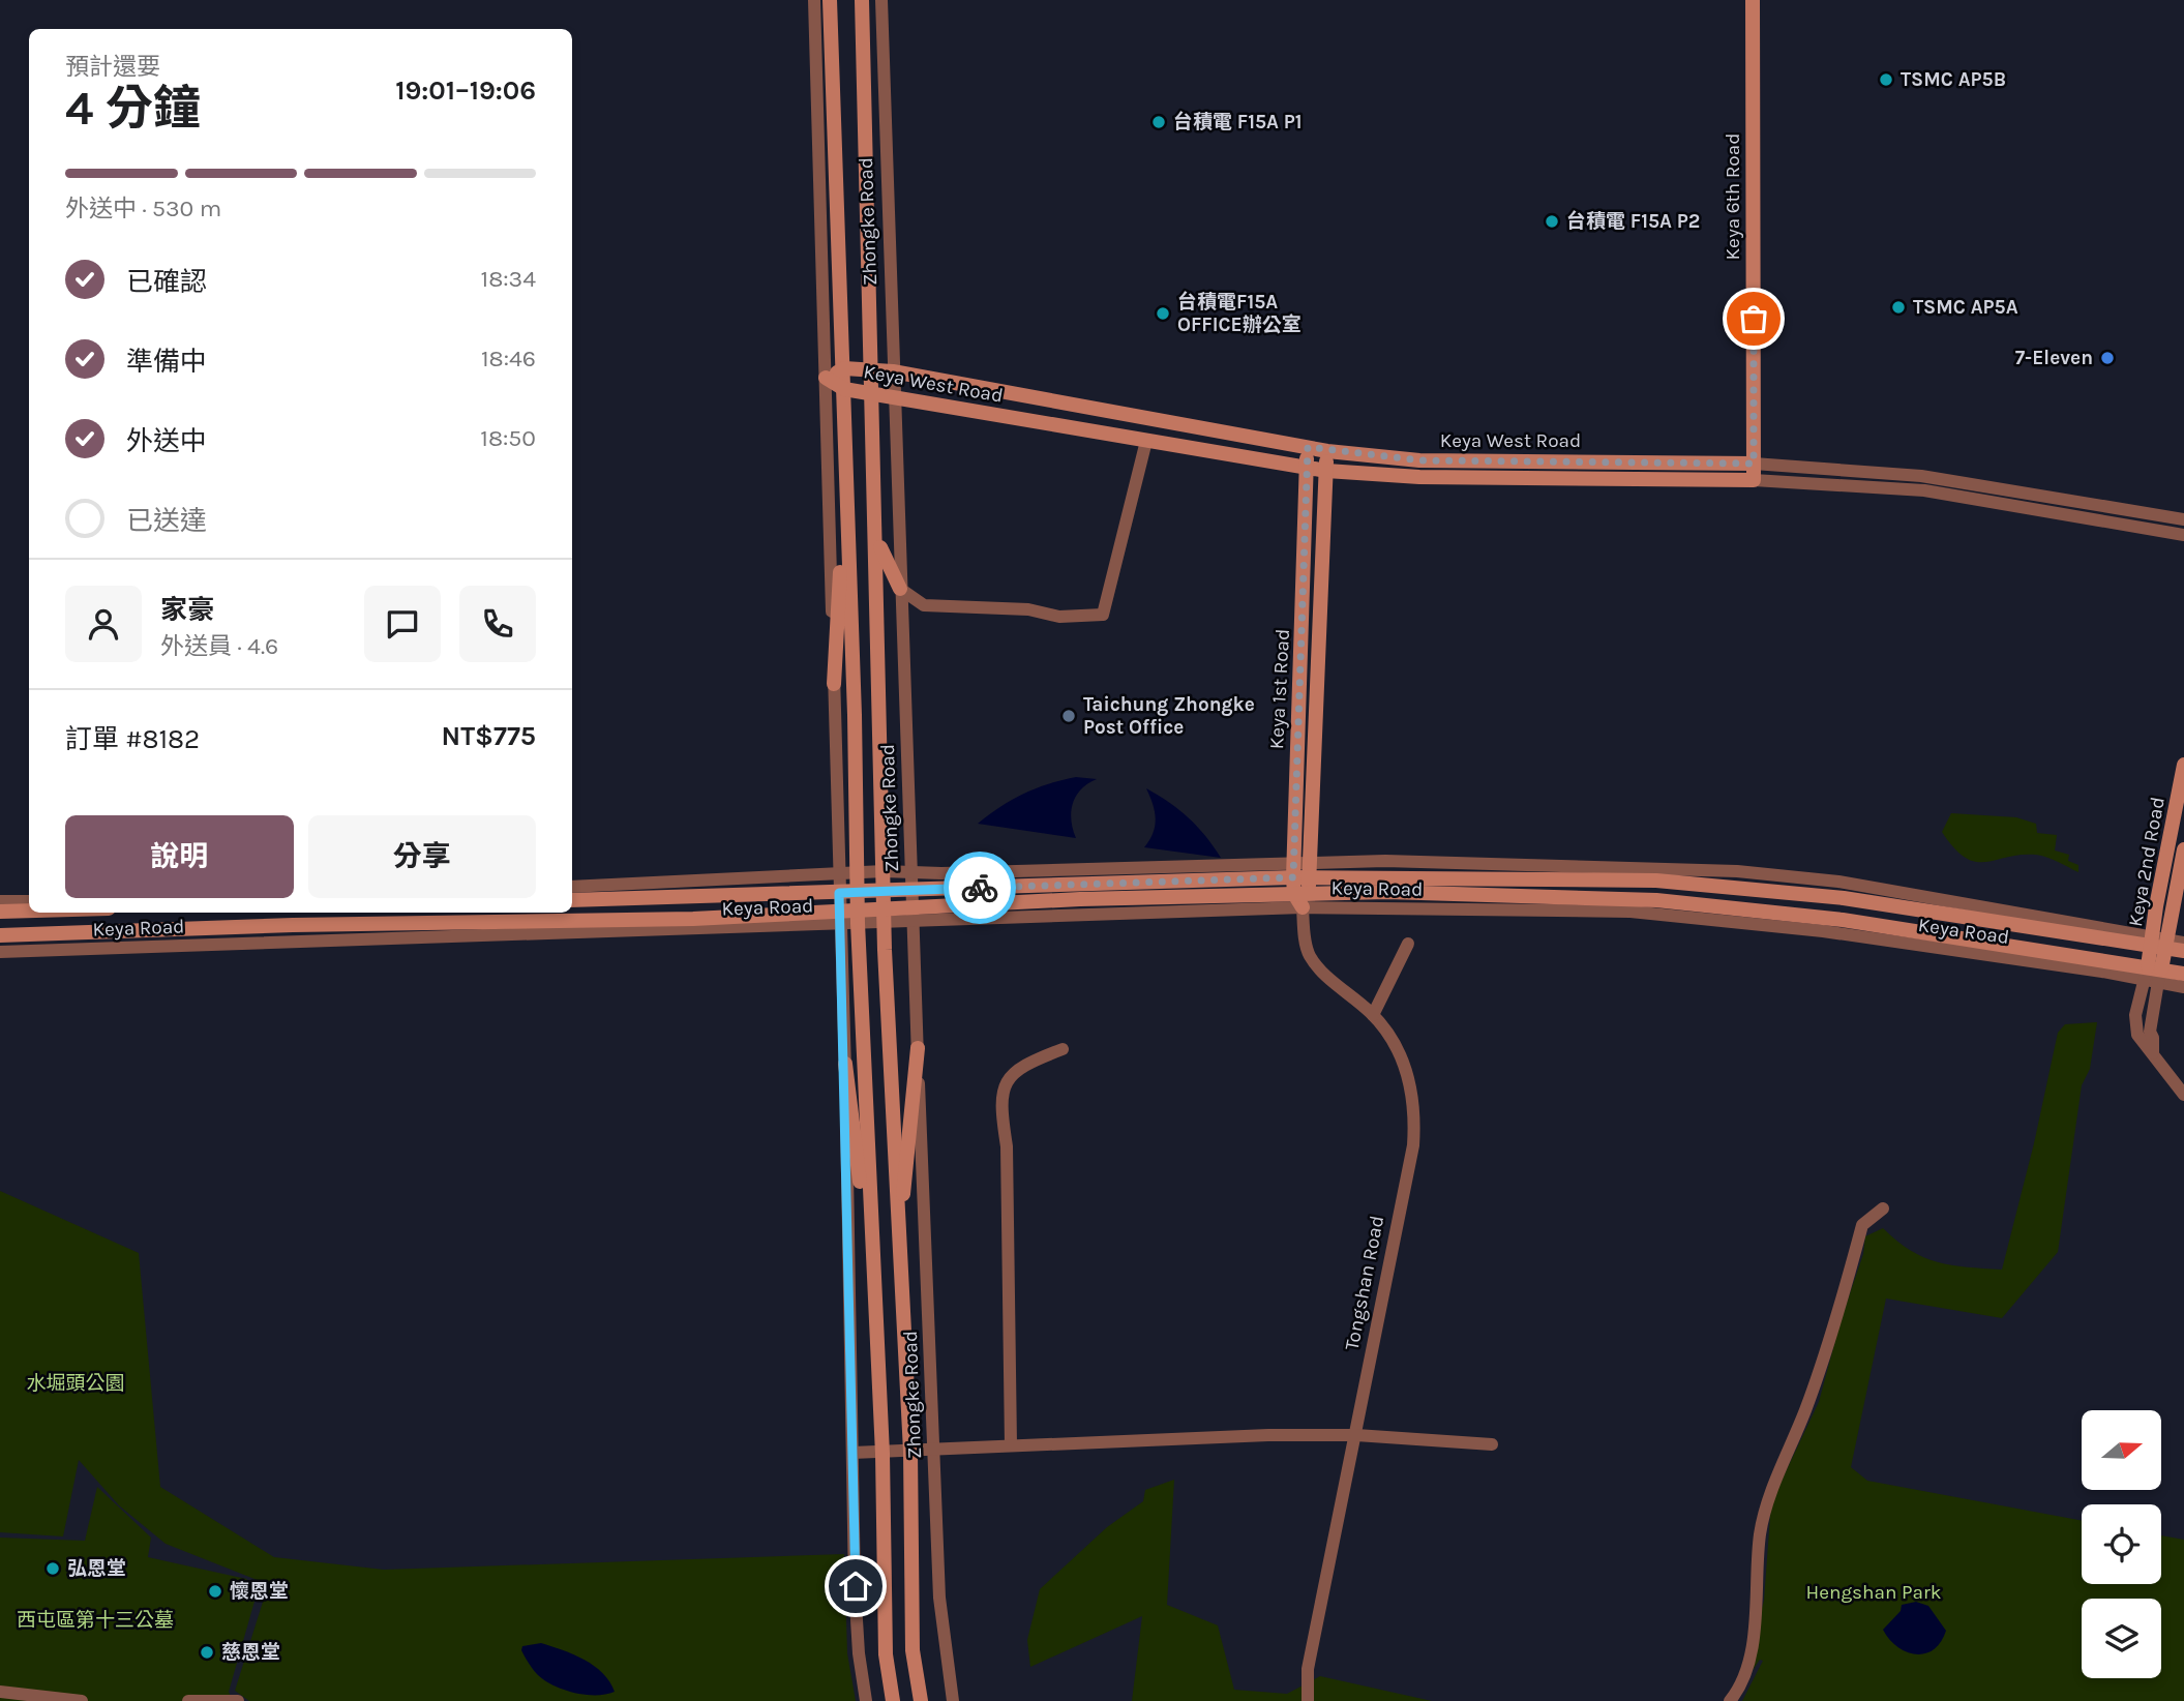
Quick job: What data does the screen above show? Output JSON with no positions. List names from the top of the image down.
{
  "streets": {
    "street": [
      "Keya 6th Road",
      "Zhongke Road",
      "Keya West Road",
      "Keya 1st Road",
      "Keya 2nd Road",
      "Keya Road",
      "Tongshan Road"
    ]
  },
  "crossings": [
    ["Keya 6th Road", "Keya West Road"],
    ["Zhongke Road", "Keya West Road"],
    ["Zhongke Road", "Keya Road"],
    ["Keya West Road", "Keya 1st Road"],
    ["Keya 1st Road", "Keya Road"],
    ["Keya 1st Road", "Tongshan Road"],
    ["Keya 2nd Road", "Keya Road"],
    ["Keya Road", "Tongshan Road"]
  ],
  "parks": ["水堀頭公園", "Hengshan Park", "西屯區第十三公墓"],
  "places": [
    "TSMC AP5B",
    "台積電 F15A P1",
    "台積電 F15A P2",
    "TSMC AP5A",
    "台積電F15A OFFICE辦公室",
    "7-Eleven",
    "Taichung Zhongke Post Office",
    "弘恩堂",
    "懷恩堂",
    "慈恩堂"
  ],
  "north": "right",
  "page": {
    "heading": ["4 分鐘", "預計還要", "19:01–19:06"],
    "panel": [
      "家豪",
      "外送員 · 4.6",
      "訂單 #8182",
      "NT$775"
    ],
    "bar": "外送中 · 530 m",
    "list": [
      ["已確認", "18:34"],
      ["準備中", "18:46"],
      ["外送中", "18:50"],
      "已送達"
    ],
    "buttons": ["說明", "分享"]
  }
}
